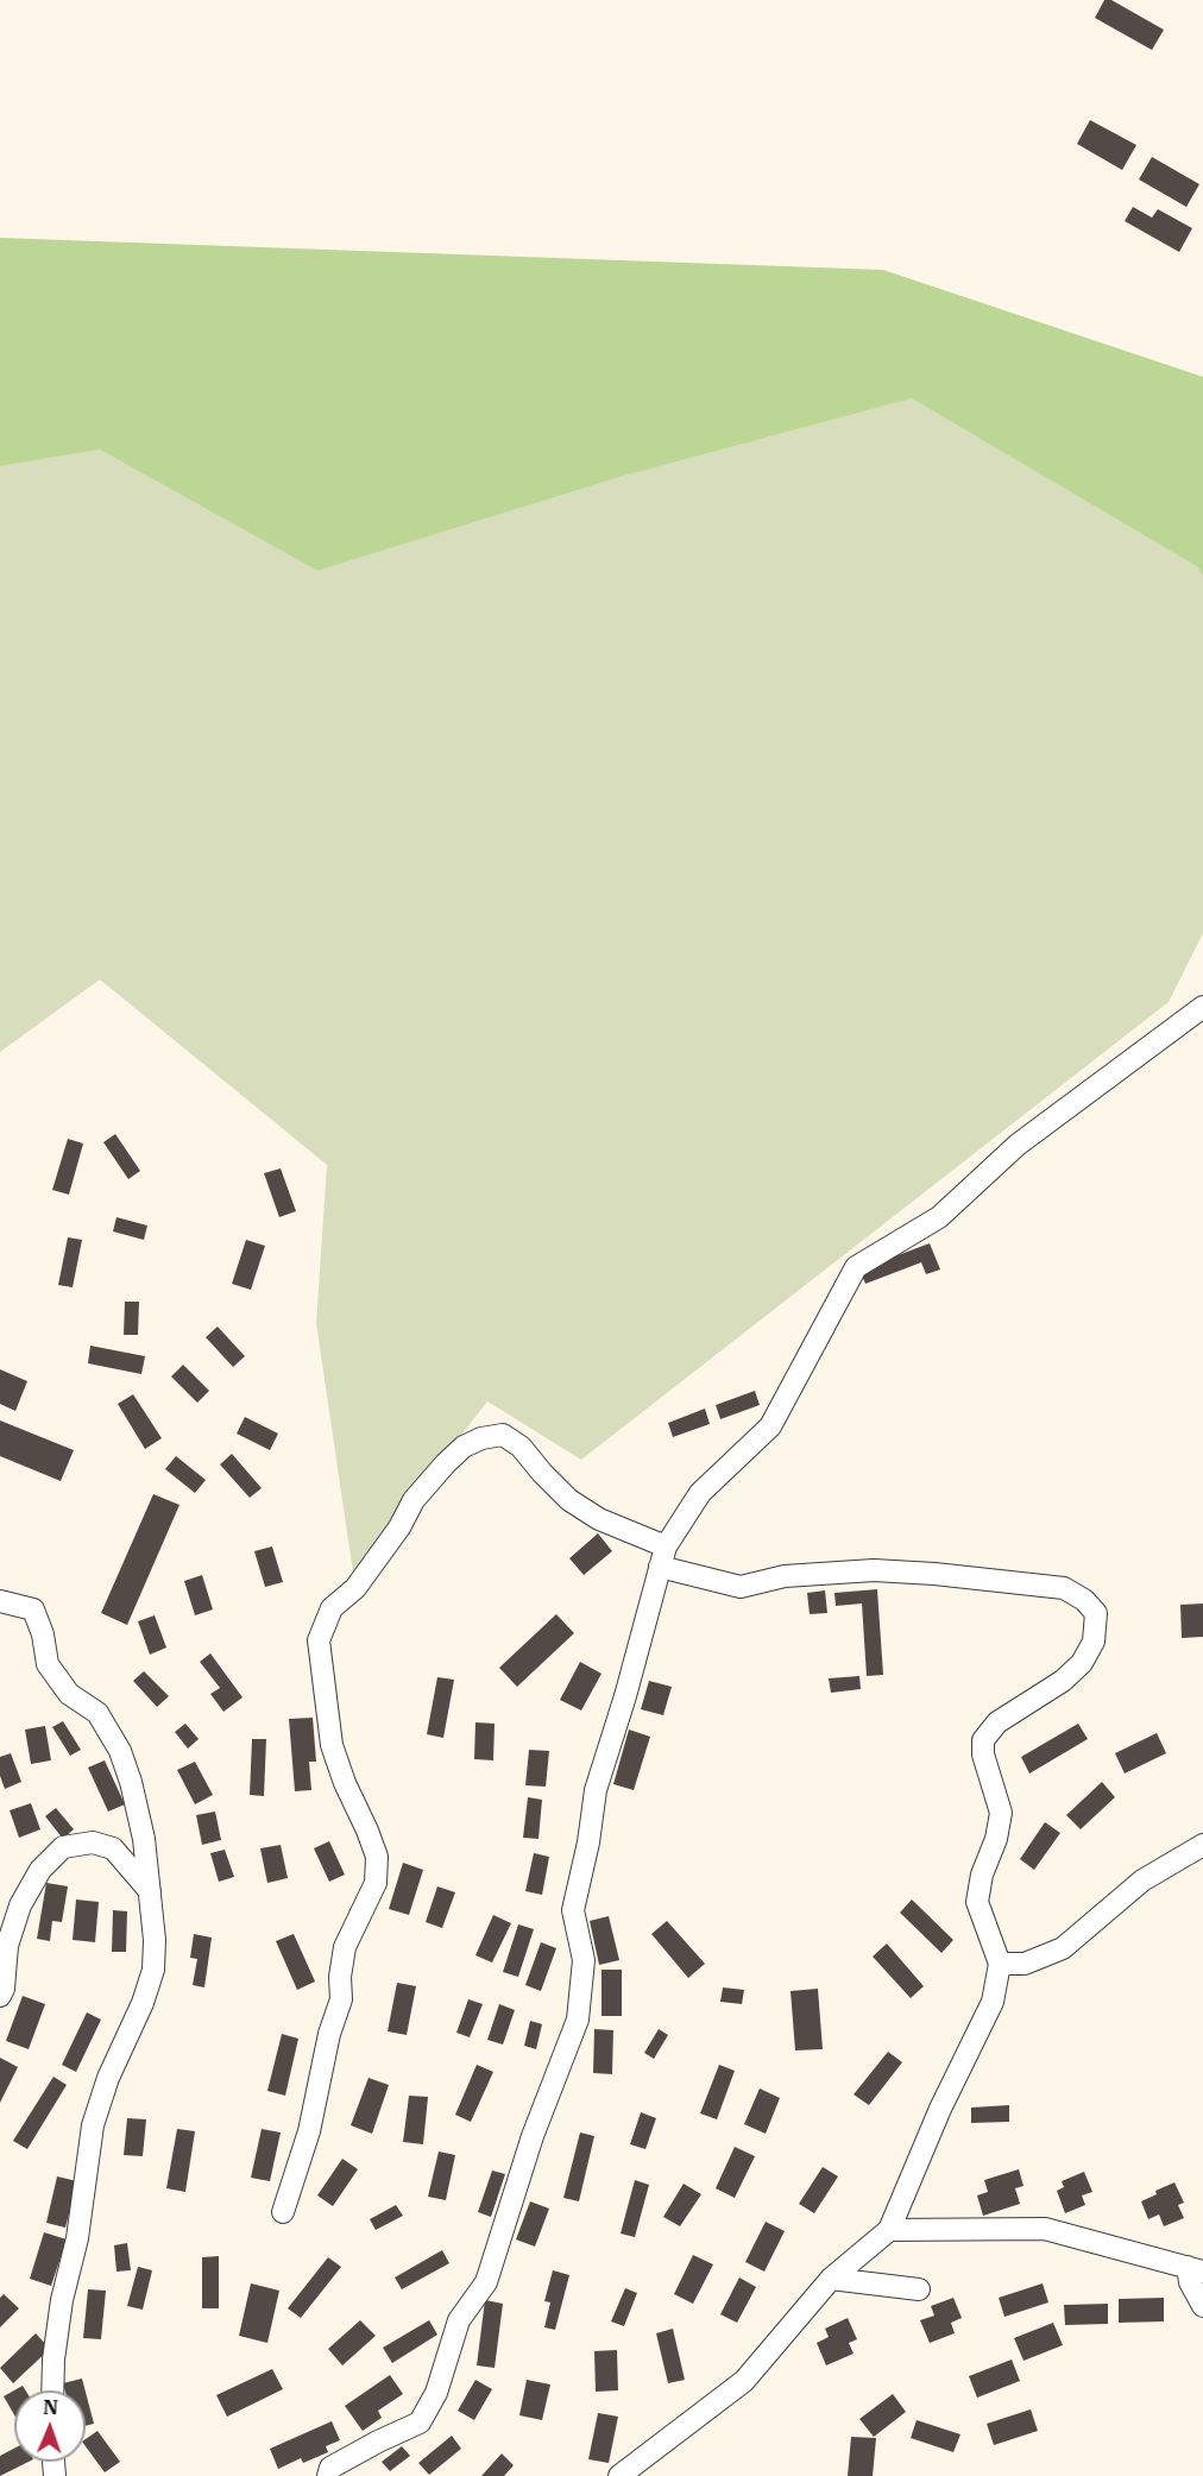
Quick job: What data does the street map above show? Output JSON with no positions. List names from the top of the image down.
{
  "north": "top"
}
